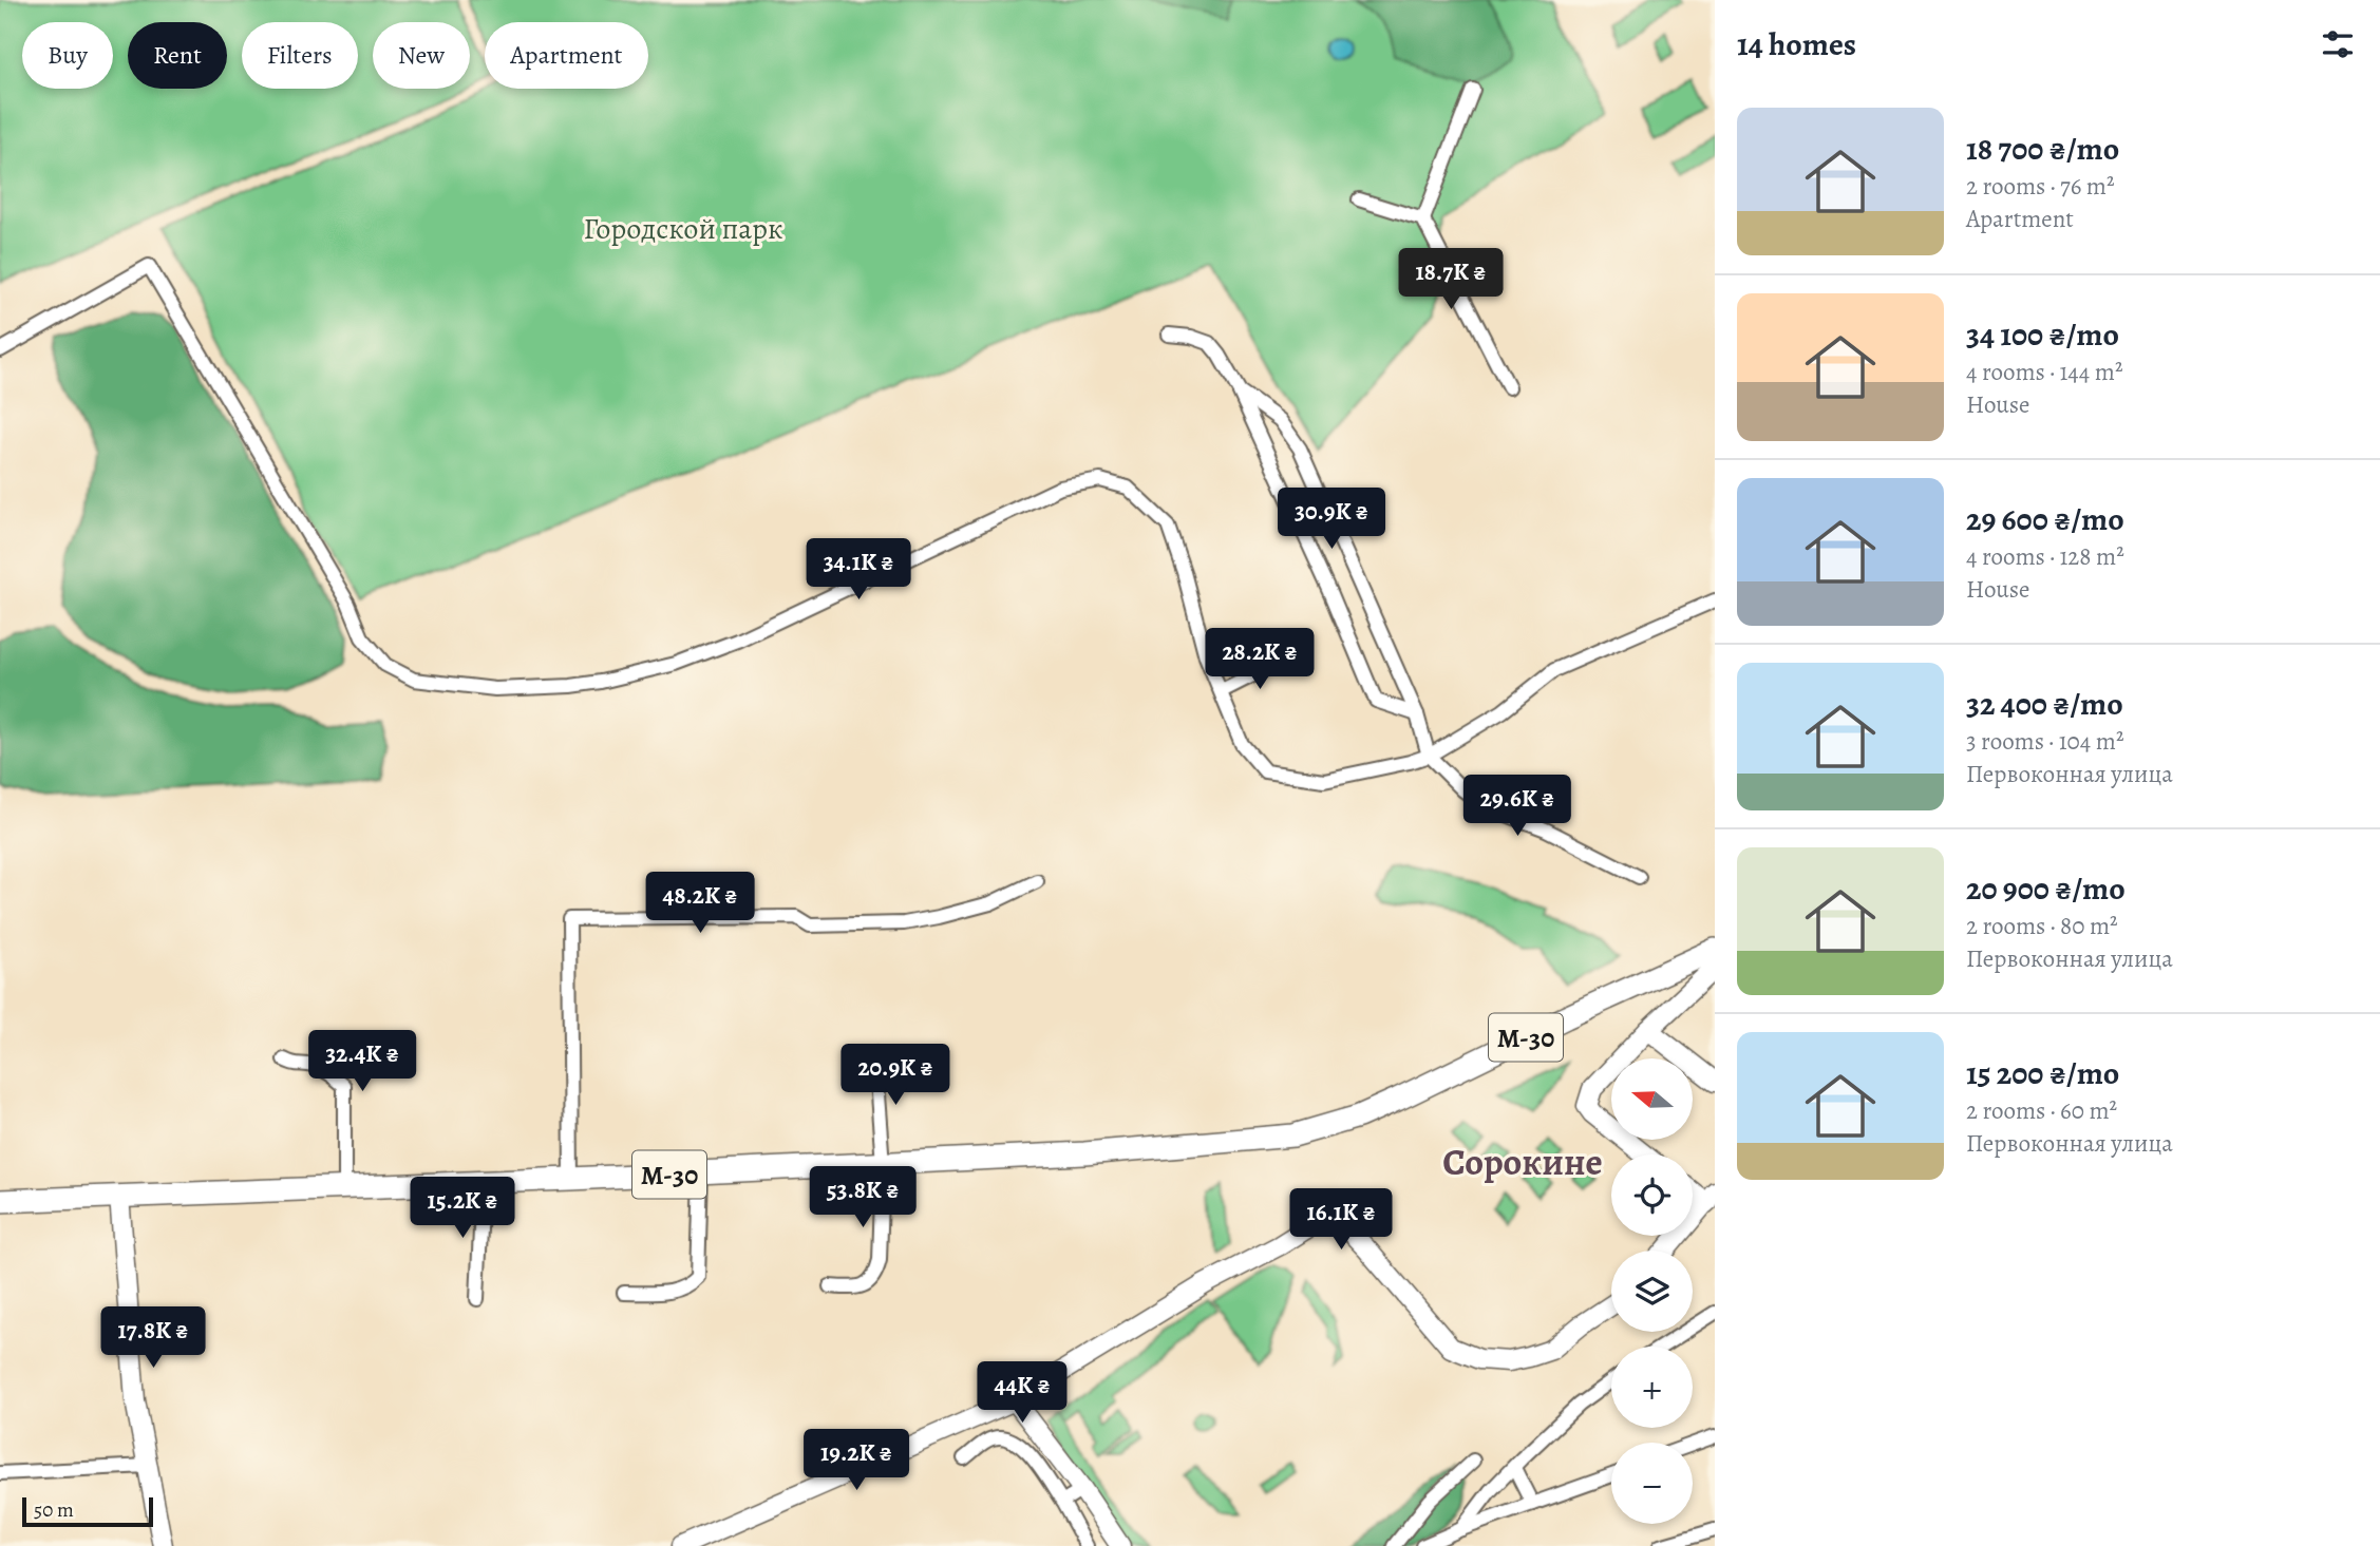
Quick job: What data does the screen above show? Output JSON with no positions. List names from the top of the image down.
{
  "streets": {
    "highway": ["М-30"]
  },
  "districts": ["Сорокине"],
  "parks": ["Городской парк"],
  "scale_bar": "50 m",
  "north": "left",
  "page": {
    "heading": "14 homes",
    "chip": [
      "Buy",
      "Rent",
      "Filters",
      "New",
      "Apartment"
    ],
    "list": [
      {
        "name": "18 700 ₴/mo",
        "note": "2 rooms · 76 m² · Apartment"
      },
      {
        "name": "34 100 ₴/mo",
        "note": "4 rooms · 144 m² · House"
      },
      {
        "name": "29 600 ₴/mo",
        "note": "4 rooms · 128 m² · House"
      },
      {
        "name": "32 400 ₴/mo",
        "note": "3 rooms · 104 m² · Первоконная улица"
      },
      {
        "name": "20 900 ₴/mo",
        "note": "2 rooms · 80 m² · Первоконная улица"
      },
      {
        "name": "15 200 ₴/mo",
        "note": "2 rooms · 60 m² · Первоконная улица"
      }
    ],
    "price": [
      "18.7K ₴",
      "30.9K ₴",
      "34.1K ₴",
      "28.2K ₴",
      "29.6K ₴",
      "48.2K ₴",
      "32.4K ₴",
      "20.9K ₴",
      "53.8K ₴",
      "15.2K ₴",
      "16.1K ₴",
      "17.8K ₴",
      "44K ₴",
      "19.2K ₴"
    ],
    "map_buttons": ["+", "−"],
    "scale": "50 m"
  }
}
